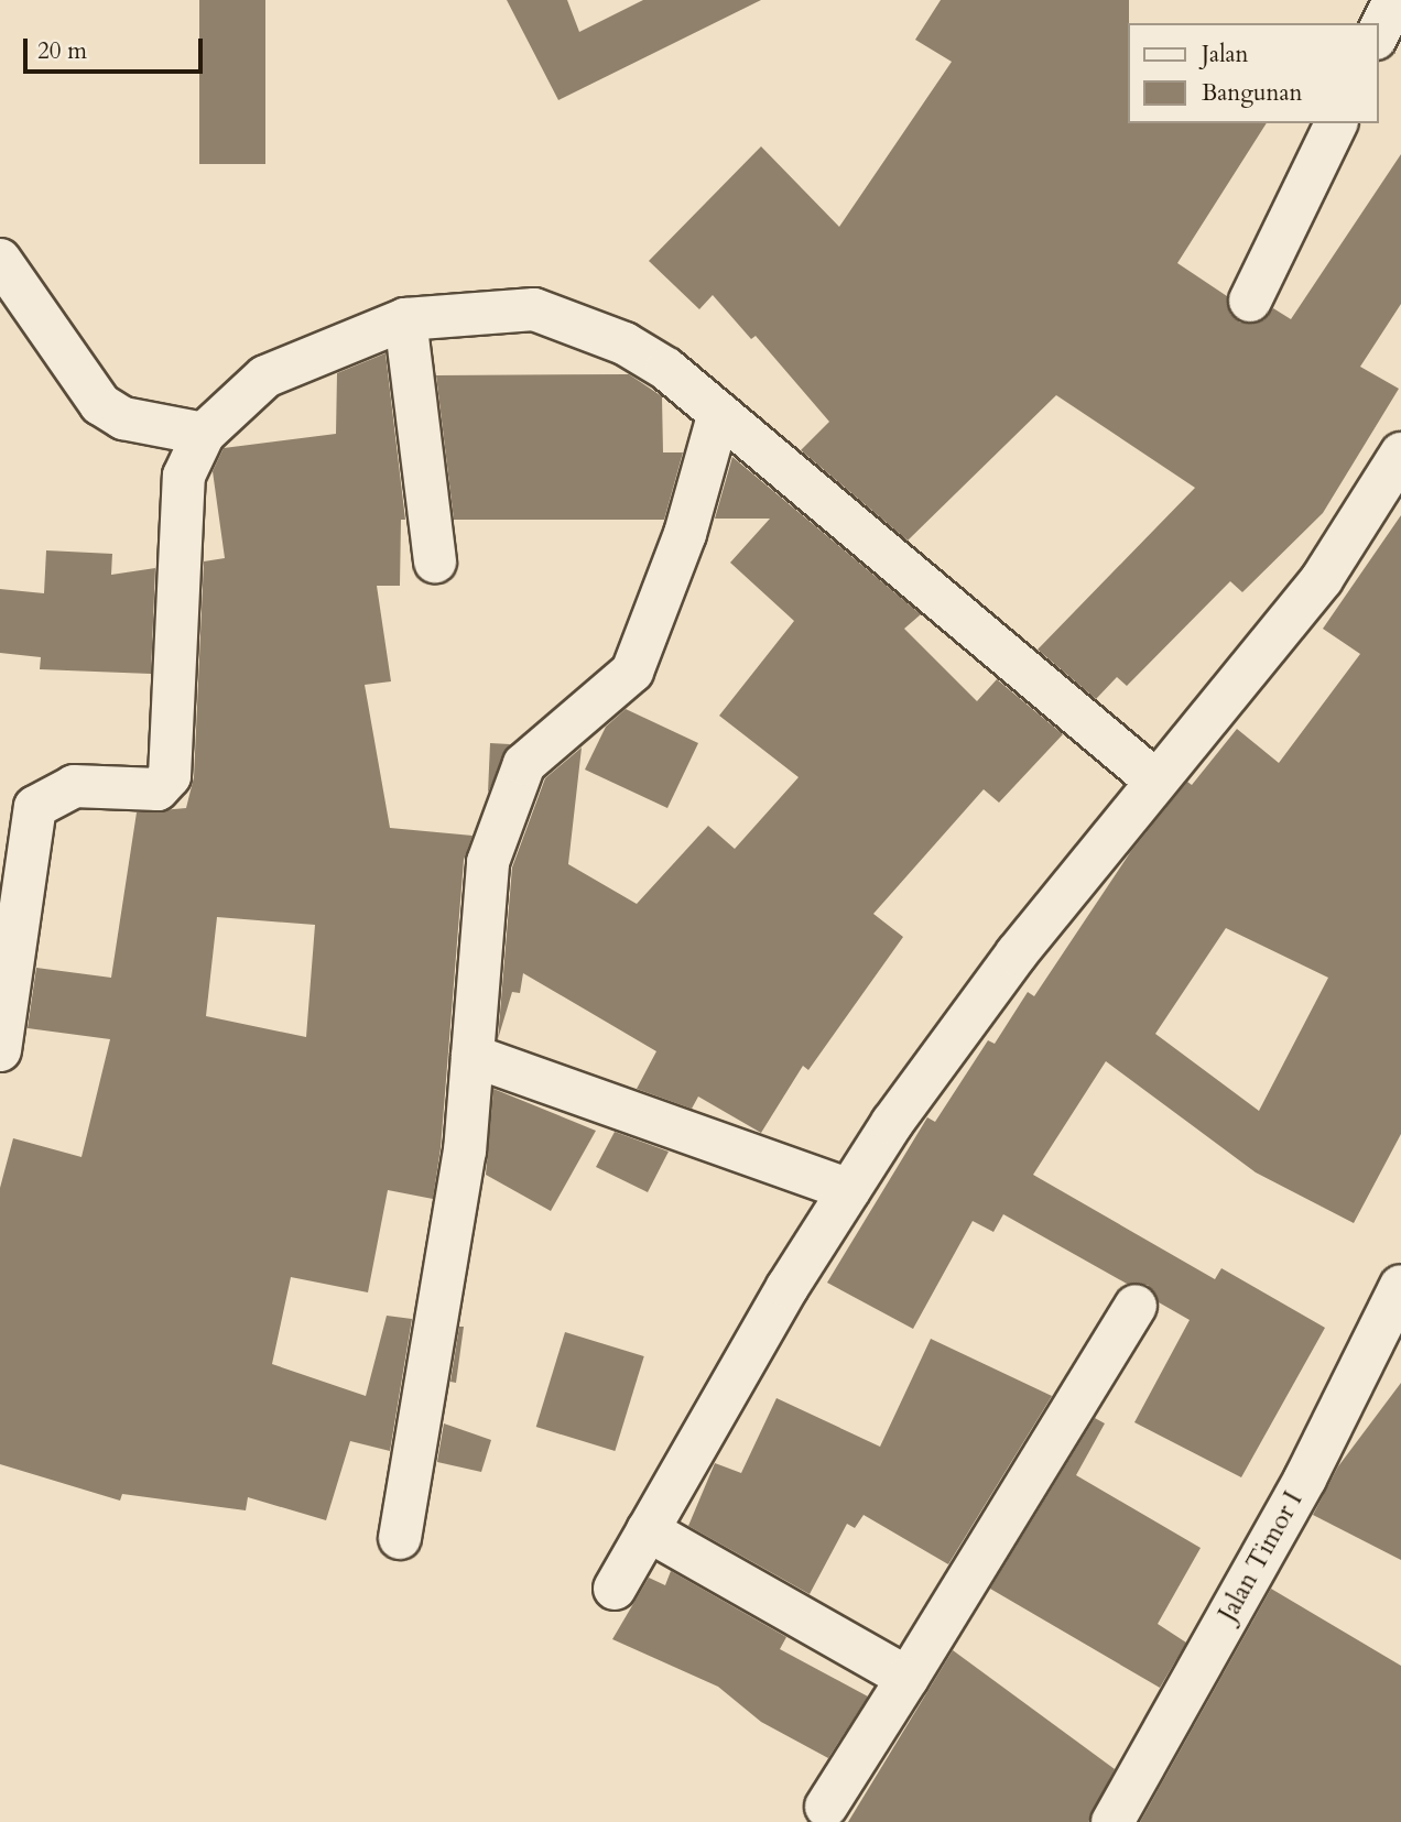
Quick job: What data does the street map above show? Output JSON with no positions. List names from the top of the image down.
{
  "streets": {
    "street": ["Jalan Timor I"]
  },
  "legend": ["Jalan", "Bangunan"],
  "scale_bar": "20 m"
}
